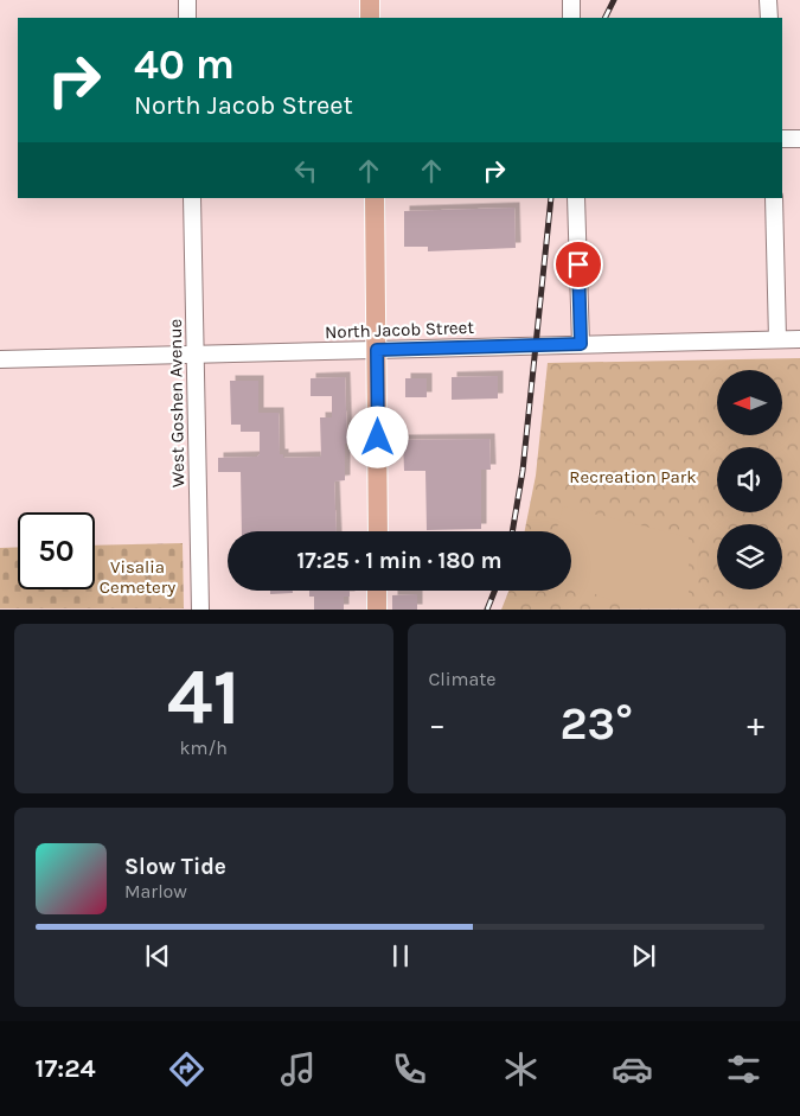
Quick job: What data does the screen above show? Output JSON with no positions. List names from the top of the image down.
{
  "streets": {
    "street": ["North Jacob Street", "West Goshen Avenue"]
  },
  "crossings": [
    ["North Jacob Street", "West Goshen Avenue"]
  ],
  "parks": ["Recreation Park", "Visalia Cemetery"],
  "north": "left",
  "page": {
    "turn": ["40 m", "North Jacob Street"],
    "limit": "50",
    "trip": "17:25 · 1 min · 180 m",
    "tile": [
      ["41", "km/h"],
      "Climate"
    ],
    "heat": ["−", "23°", "+"],
    "song": ["Slow Tide", "Marlow"],
    "tabs": "17:24"
  }
}
